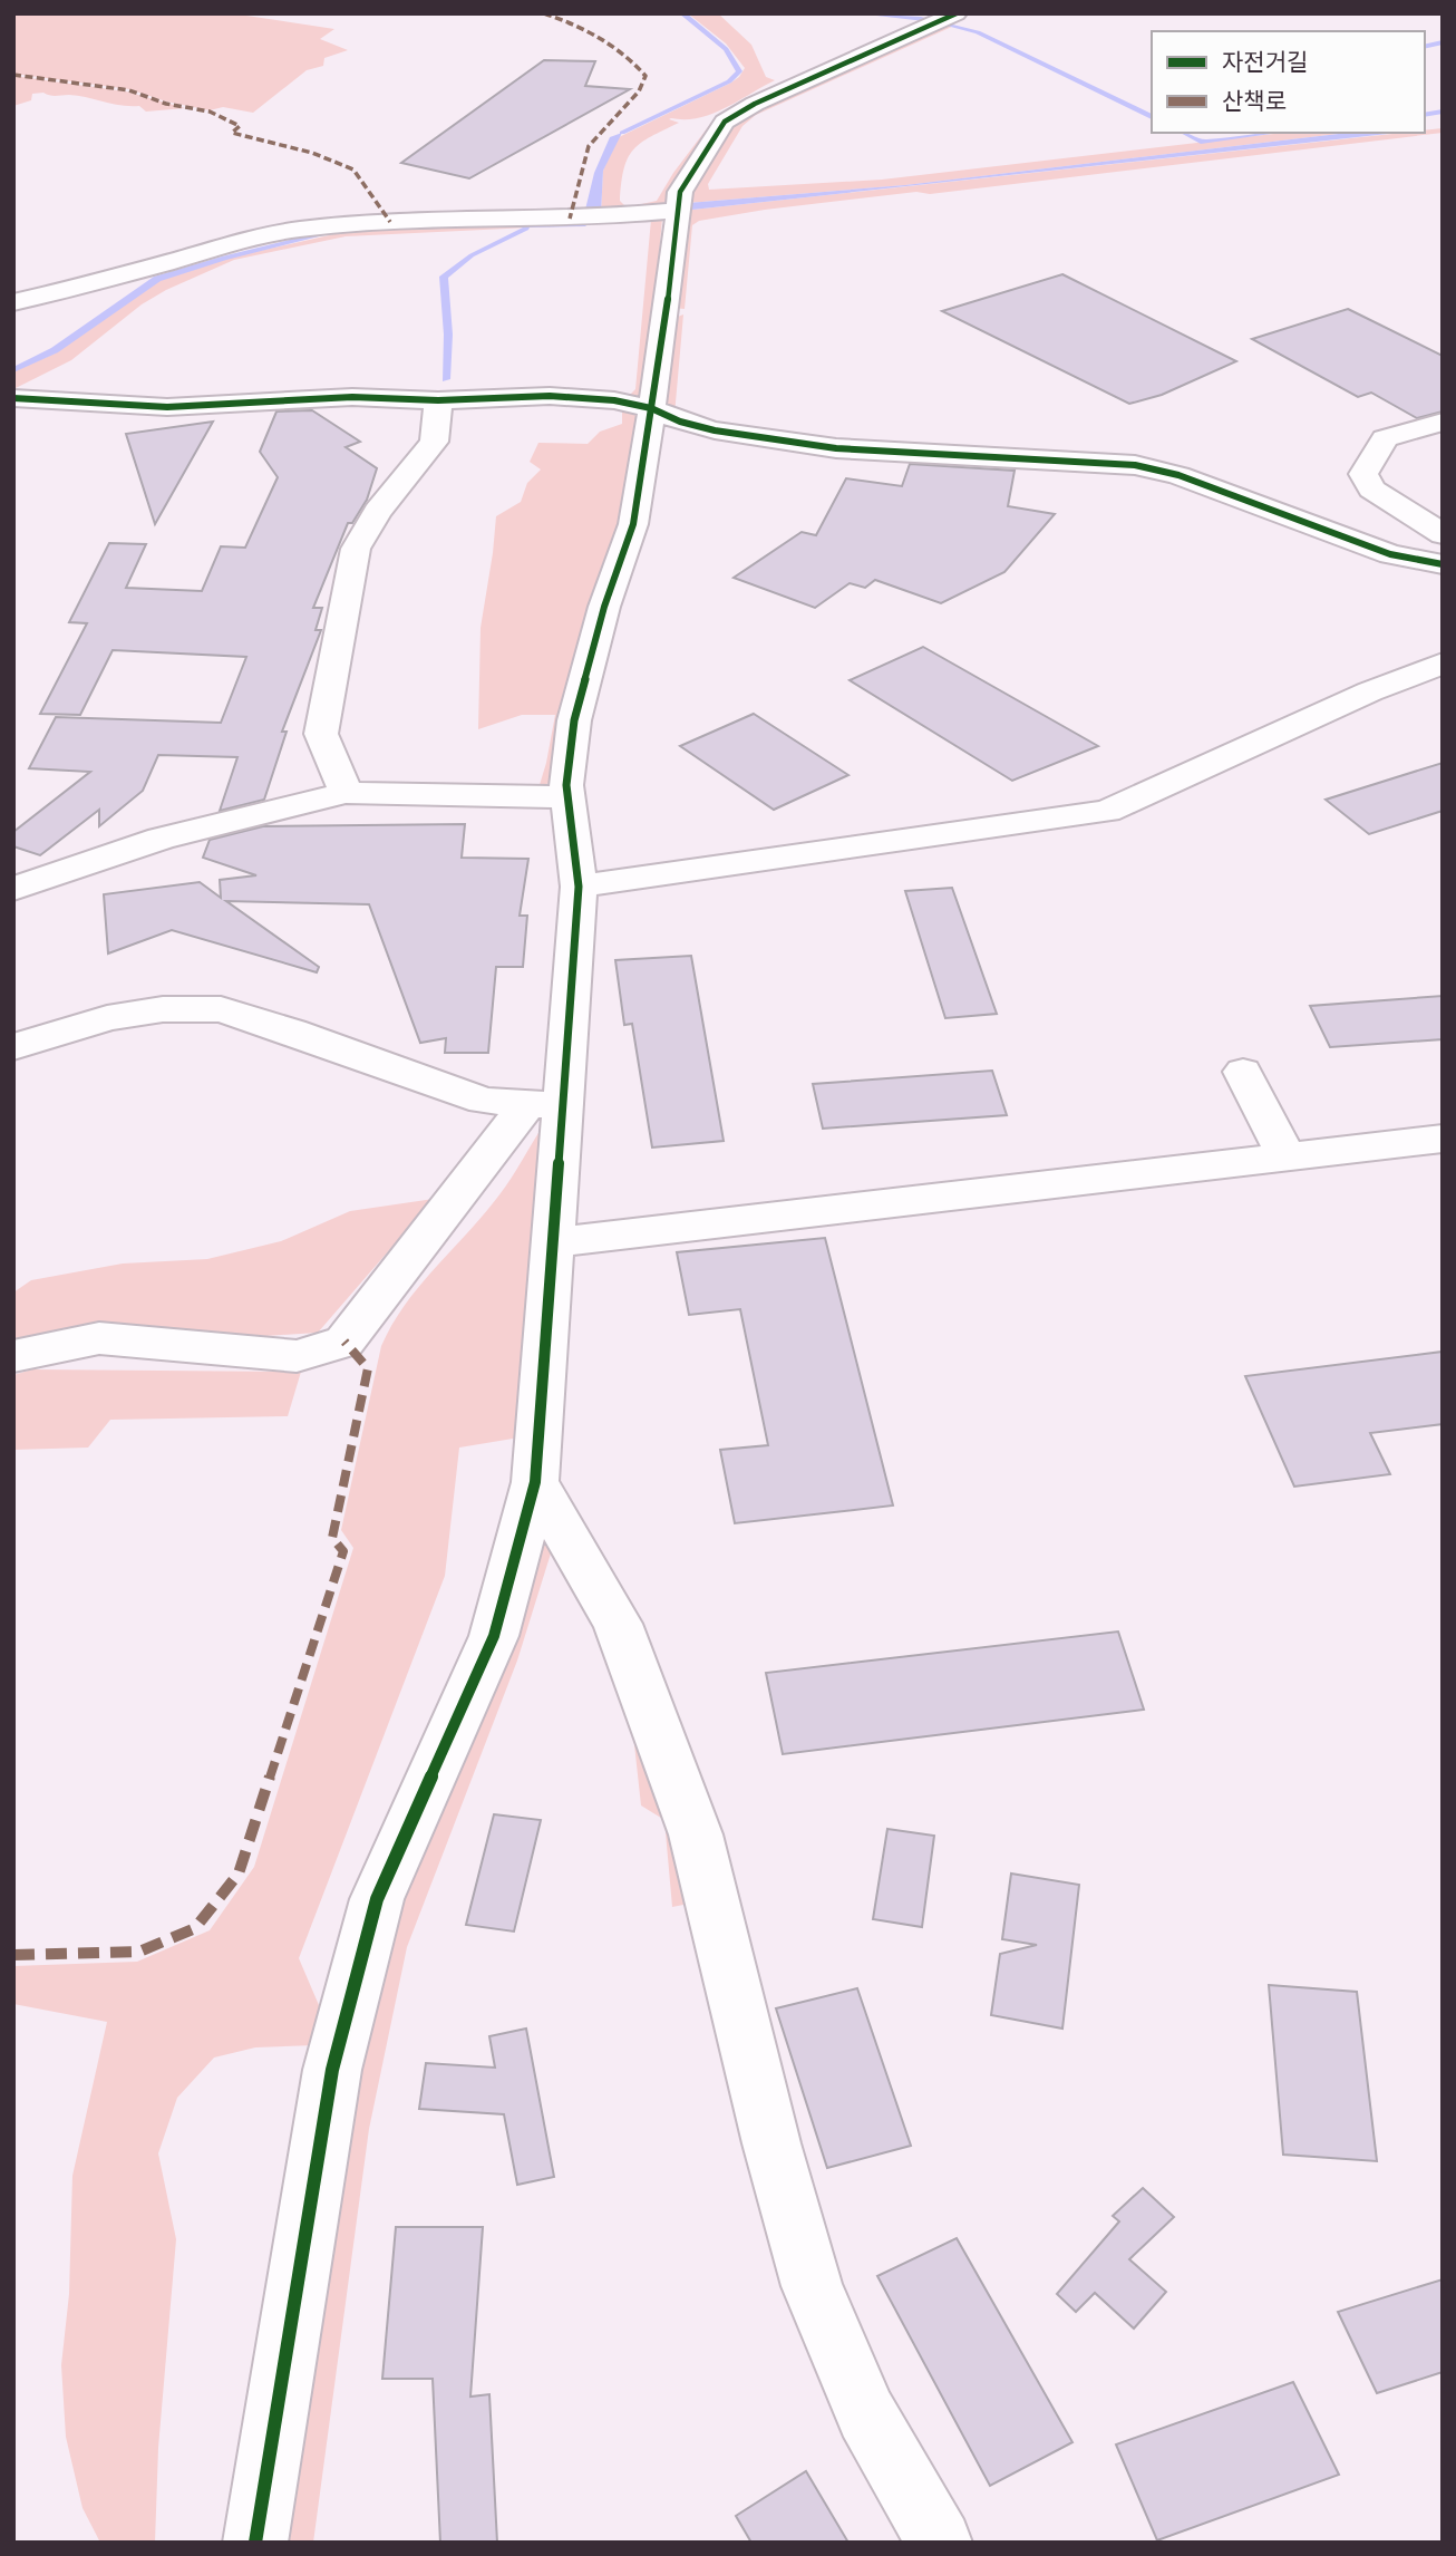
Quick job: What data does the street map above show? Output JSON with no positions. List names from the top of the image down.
{
  "legend": ["자전거길", "산책로"]
}
